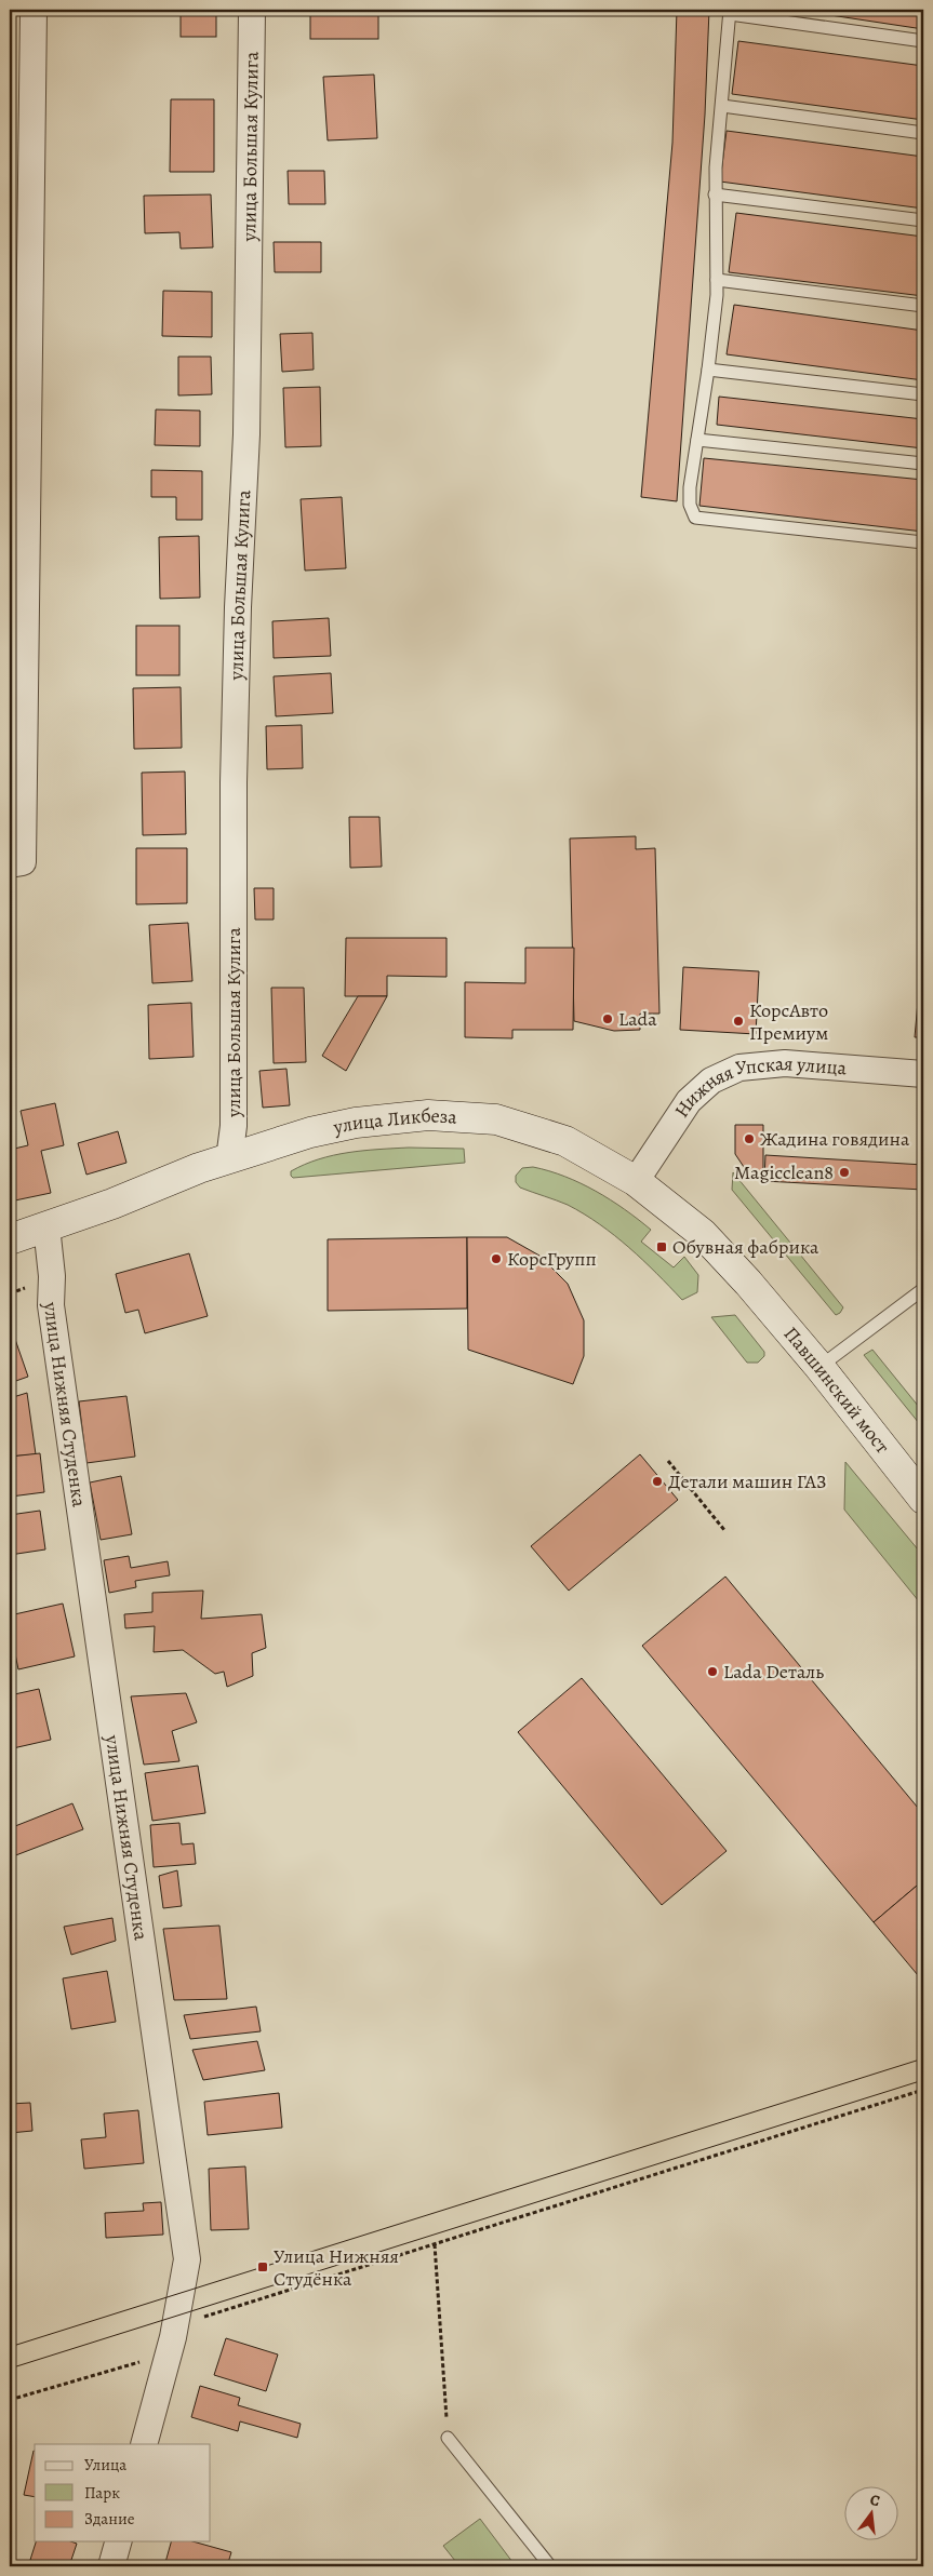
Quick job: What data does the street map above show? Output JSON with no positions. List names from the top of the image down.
{
  "streets": {
    "main road": ["улица Ликбеза", "Павшинский мост"],
    "street": ["улица Большая Кулига", "Нижняя Упская улица", "улица Нижняя Cтуденкa"]
  },
  "crossings": [
    ["улица Большая Кулига", "улица Ликбеза"],
    ["Нижняя Упская улица", "улица Ликбеза"],
    ["улица Ликбеза", "Павшинский мост"],
    ["улица Ликбеза", "улица Нижняя Cтуденкa"]
  ],
  "places": {
    "other": [
      "Lada",
      "КорсАвто Премиум",
      "Жадина говядина",
      "Magicclean8",
      "КорсГрупп",
      "Детали машин ГАЗ",
      "Lada Dеталь"
    ],
    "transit": ["Обувная фабрика", "Улица Нижняя Студёнка"]
  },
  "legend": ["Улица", "Парк", "Здание"],
  "north": "top"
}
